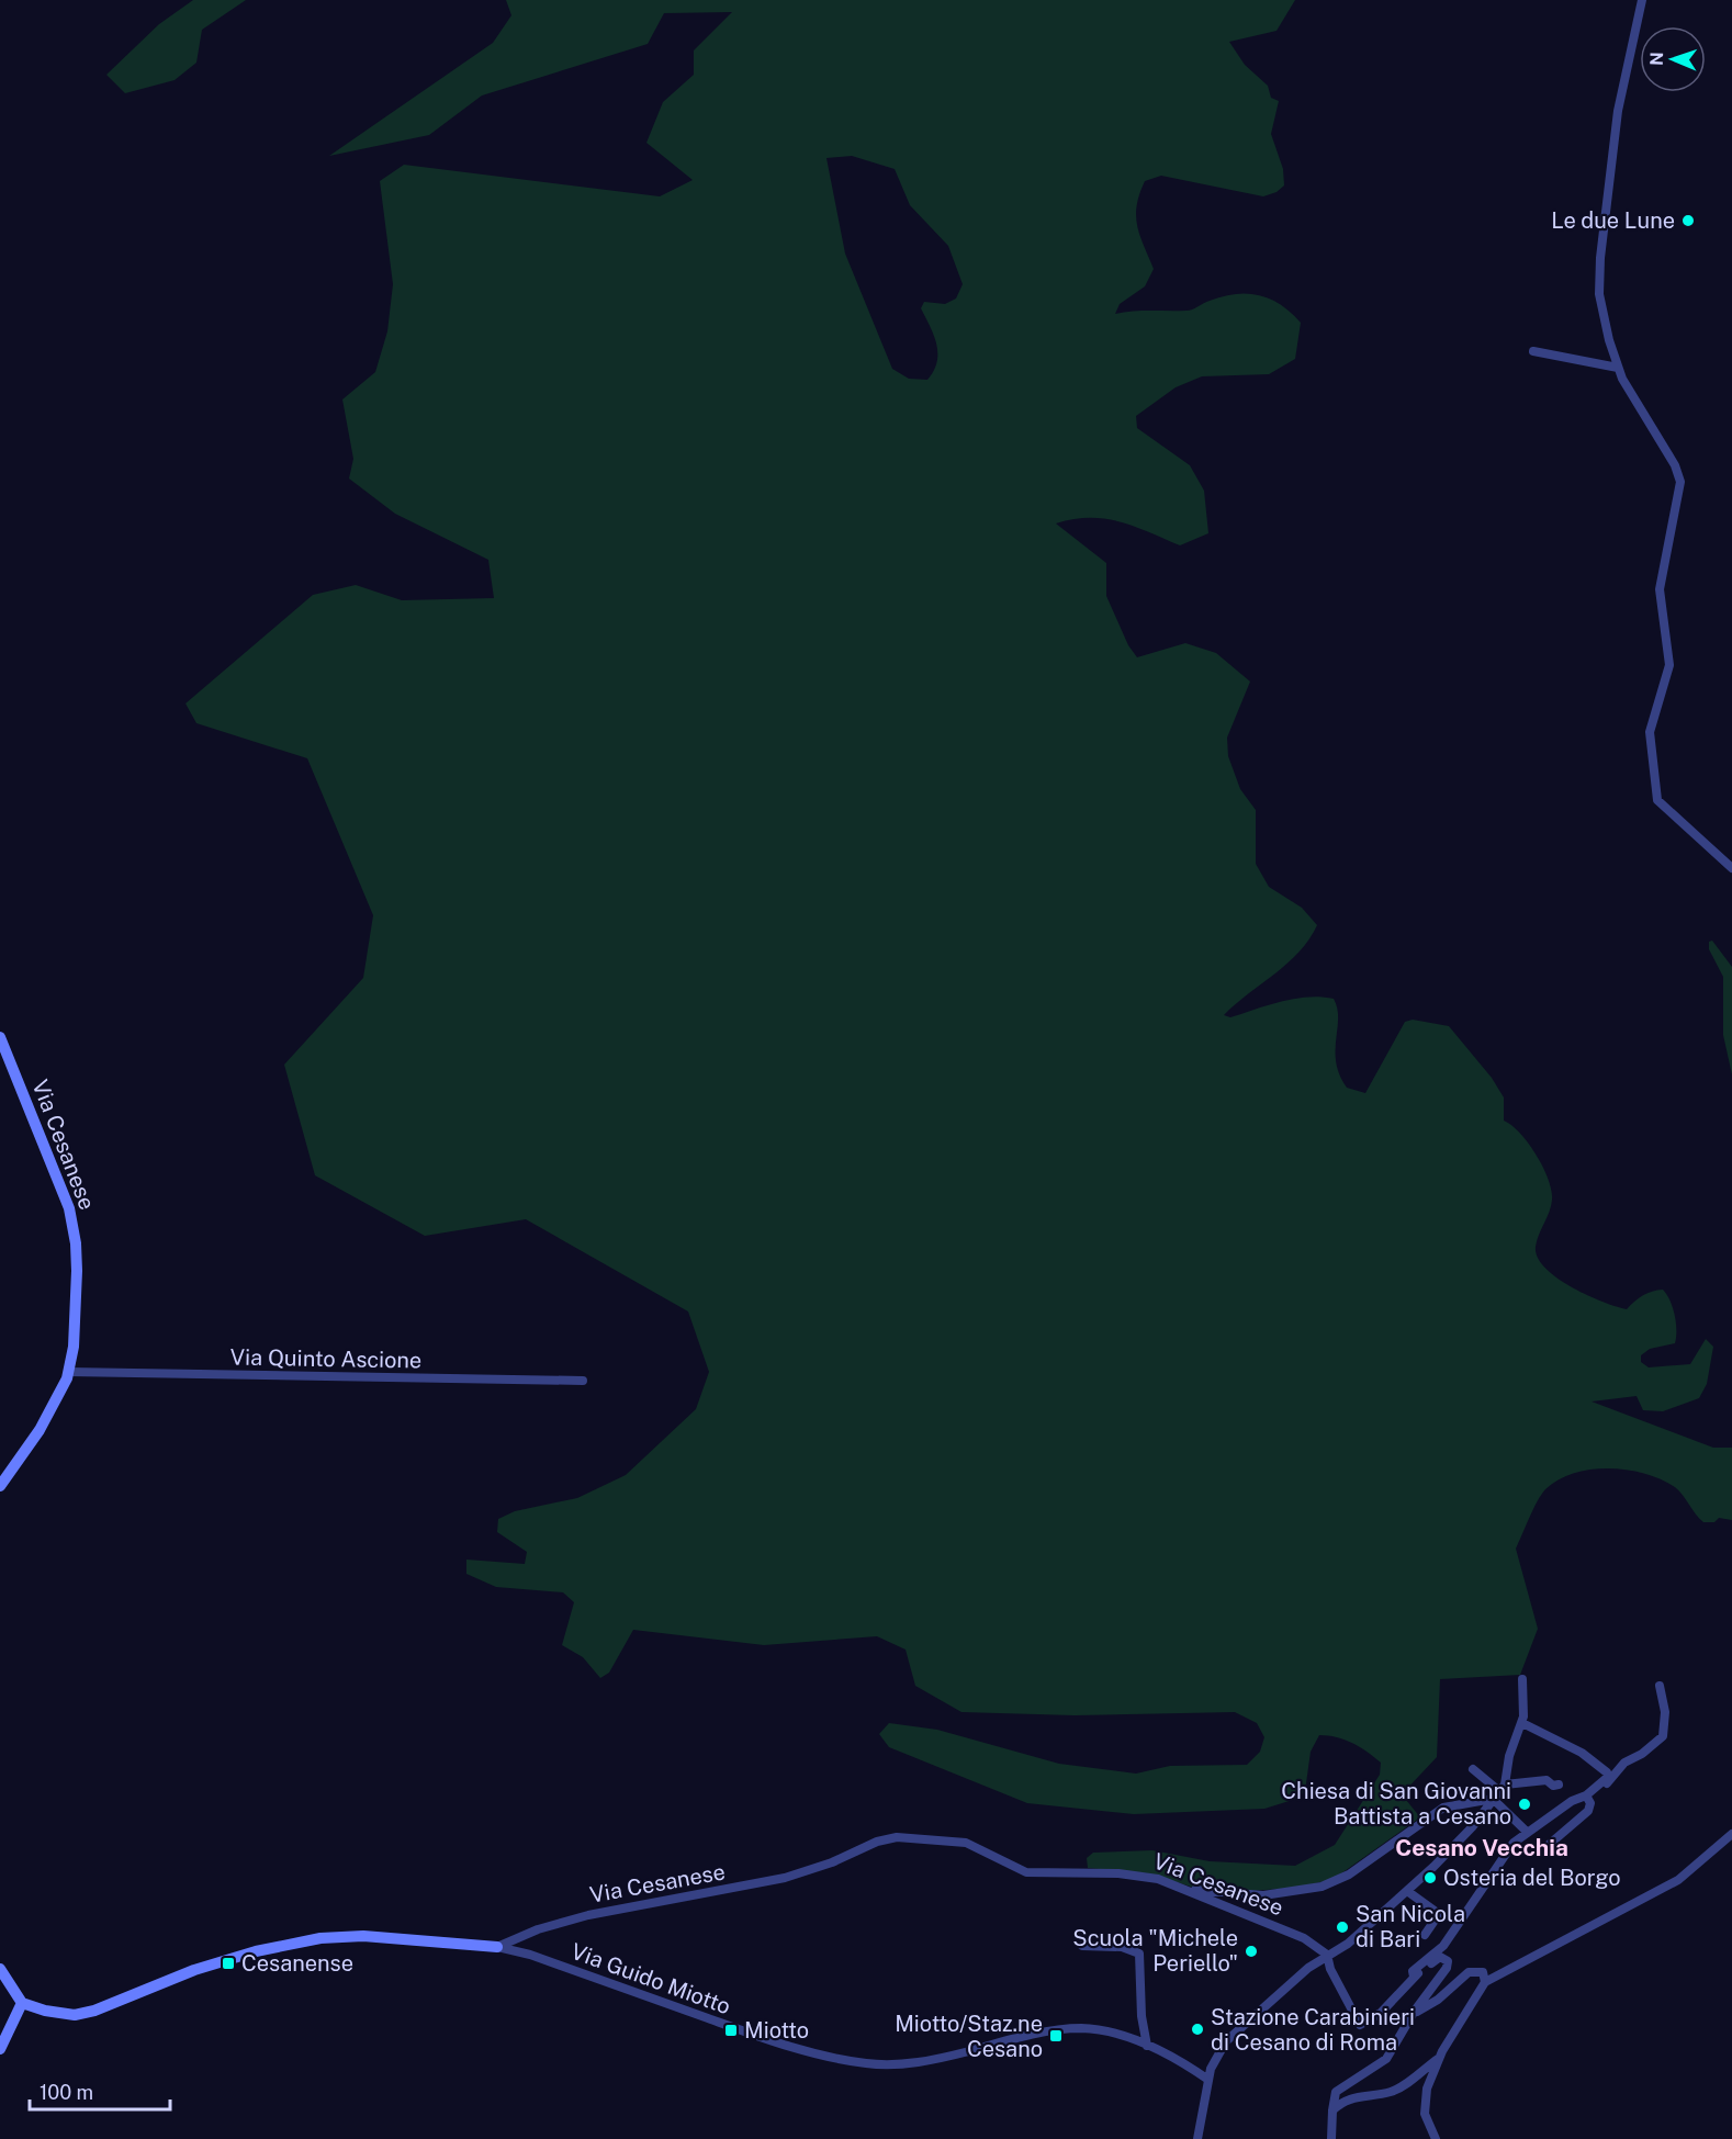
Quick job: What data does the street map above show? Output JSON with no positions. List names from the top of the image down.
{
  "streets": {
    "street": ["Via Cesanese", "Via Quinto Ascione", "Via Guido Miotto"]
  },
  "crossings": [
    ["Via Cesanese", "Via Quinto Ascione"],
    ["Via Cesanese", "Via Guido Miotto"]
  ],
  "districts": ["Cesano Vecchia"],
  "places": {
    "other": [
      "Le due Lune",
      "Chiesa di San Giovanni Battista a Cesano",
      "Osteria del Borgo",
      "San Nicola di Bari",
      "Scuola \"Michele Periello\"",
      "Stazione Carabinieri di Cesano di Roma"
    ],
    "transit": ["Cesanense", "Miotto", "Miotto/Staz.ne Cesano"]
  },
  "scale_bar": "100 m",
  "north": "left"
}
